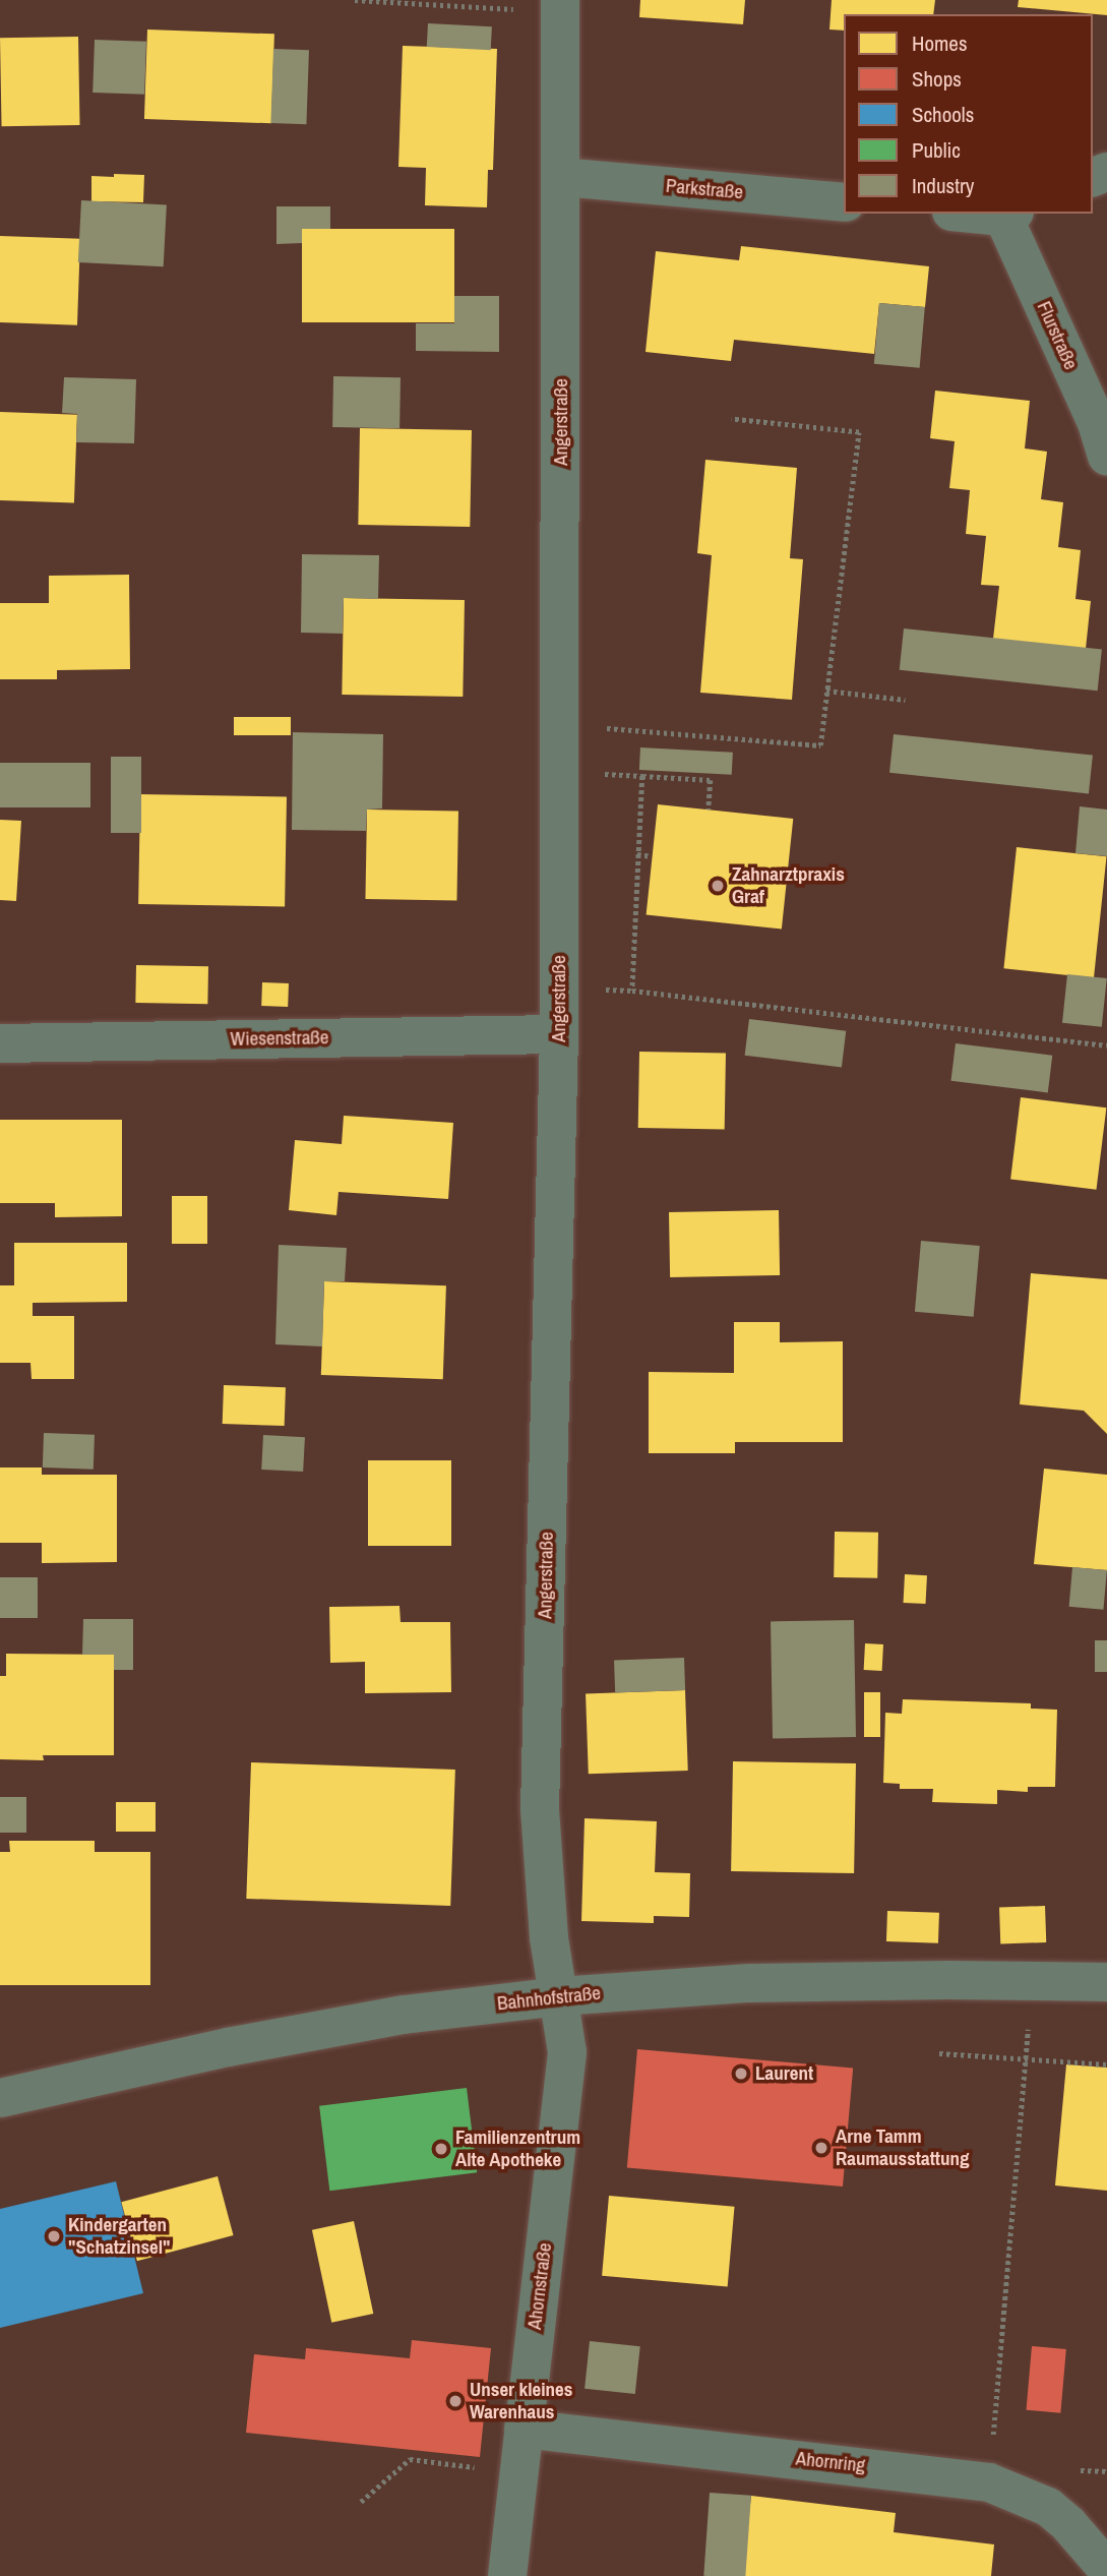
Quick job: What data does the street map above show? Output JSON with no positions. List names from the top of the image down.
{
  "streets": {
    "street": [
      "Parkstraße",
      "Flurstraße",
      "Angerstraße",
      "Wiesenstraße",
      "Bahnhofstraße",
      "Ahornstraße",
      "Ahornring"
    ]
  },
  "crossings": [
    ["Parkstraße", "Angerstraße"],
    ["Angerstraße", "Wiesenstraße"],
    ["Angerstraße", "Bahnhofstraße"],
    ["Angerstraße", "Ahornstraße"],
    ["Bahnhofstraße", "Ahornstraße"],
    ["Ahornstraße", "Ahornring"]
  ],
  "places": [
    "Zahnarztpraxis Graf",
    "Laurent",
    "Arne Tamm Raumausstattung",
    "Familienzentrum Alte Apotheke",
    "Kindergarten \"Schatzinsel\"",
    "Unser kleines Warenhaus"
  ],
  "legend": [
    "Homes",
    "Shops",
    "Schools",
    "Public",
    "Industry"
  ]
}
